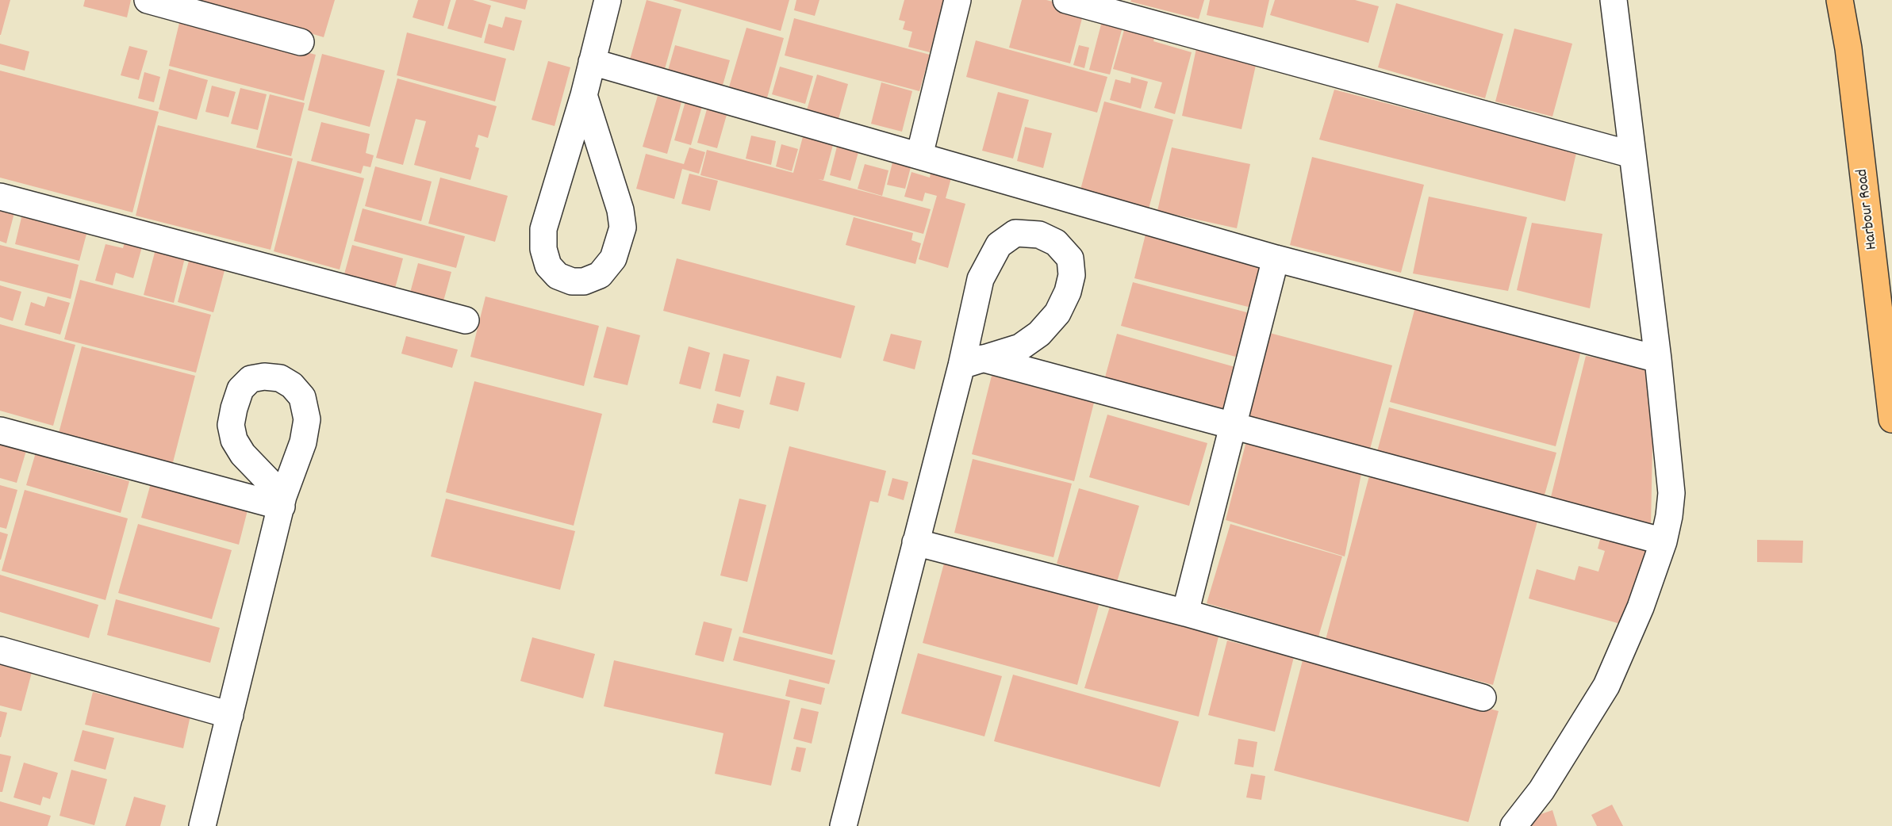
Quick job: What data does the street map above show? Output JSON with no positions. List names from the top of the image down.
{
  "streets": {
    "highway": ["Harbour Road"]
  }
}
